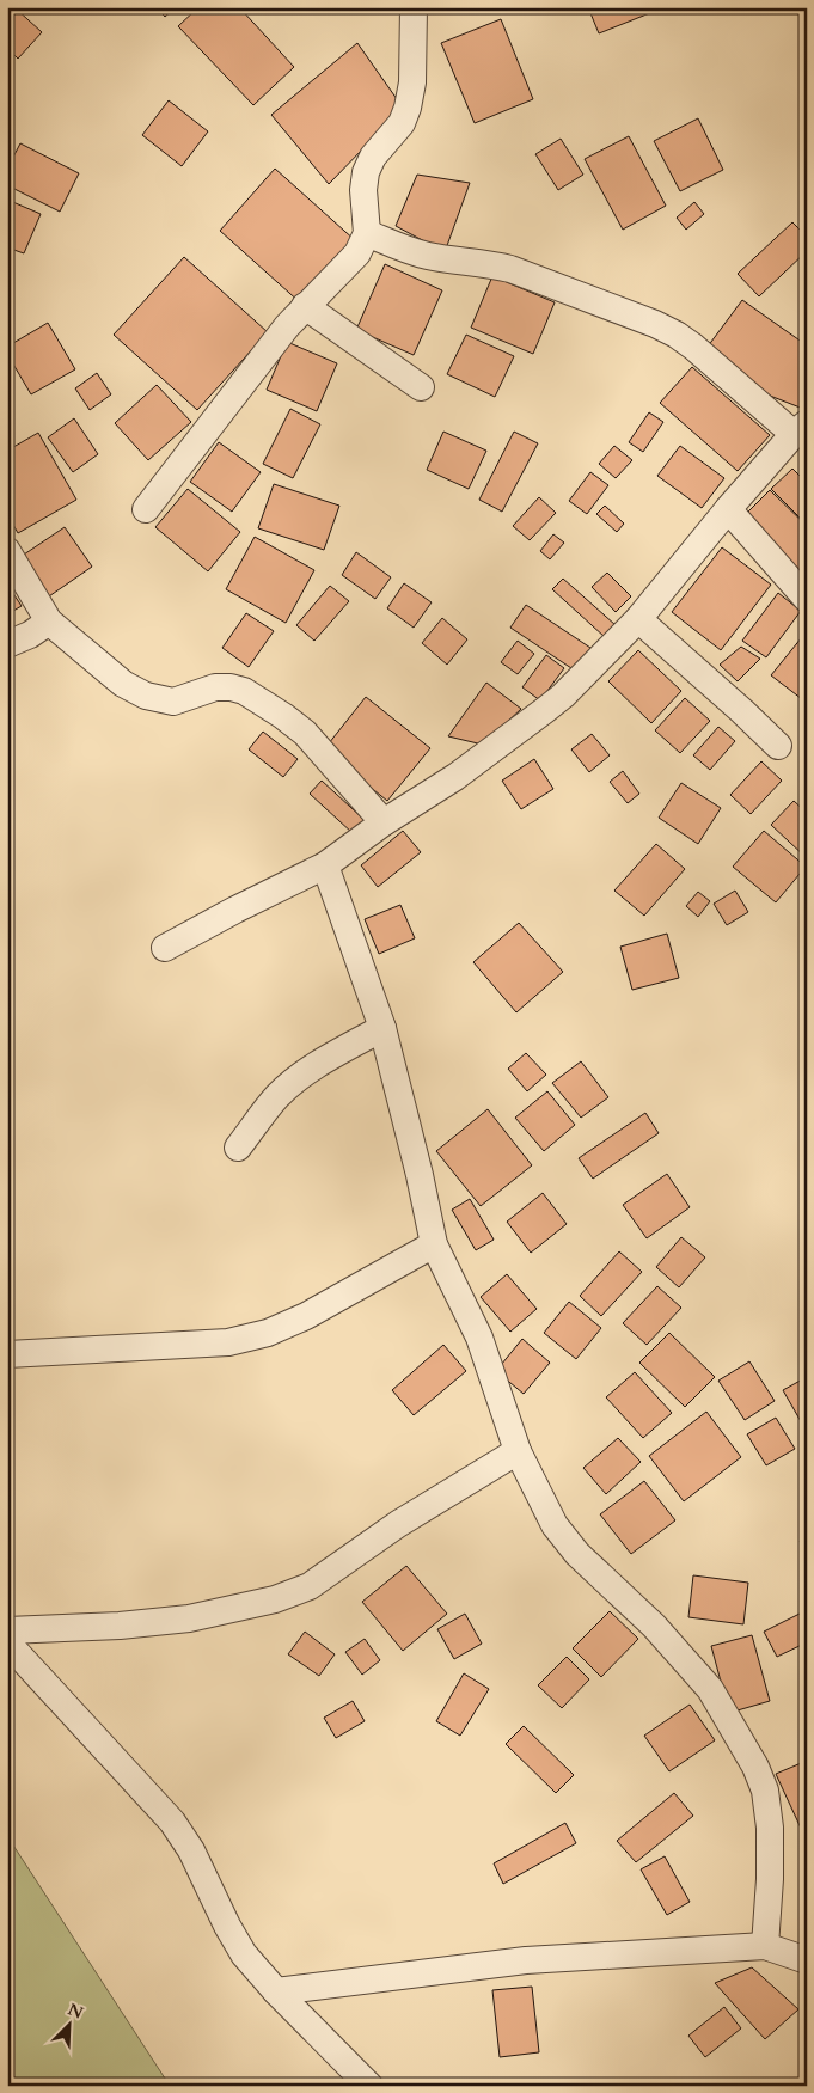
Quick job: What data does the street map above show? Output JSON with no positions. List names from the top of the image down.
{
  "north": "top right"
}
